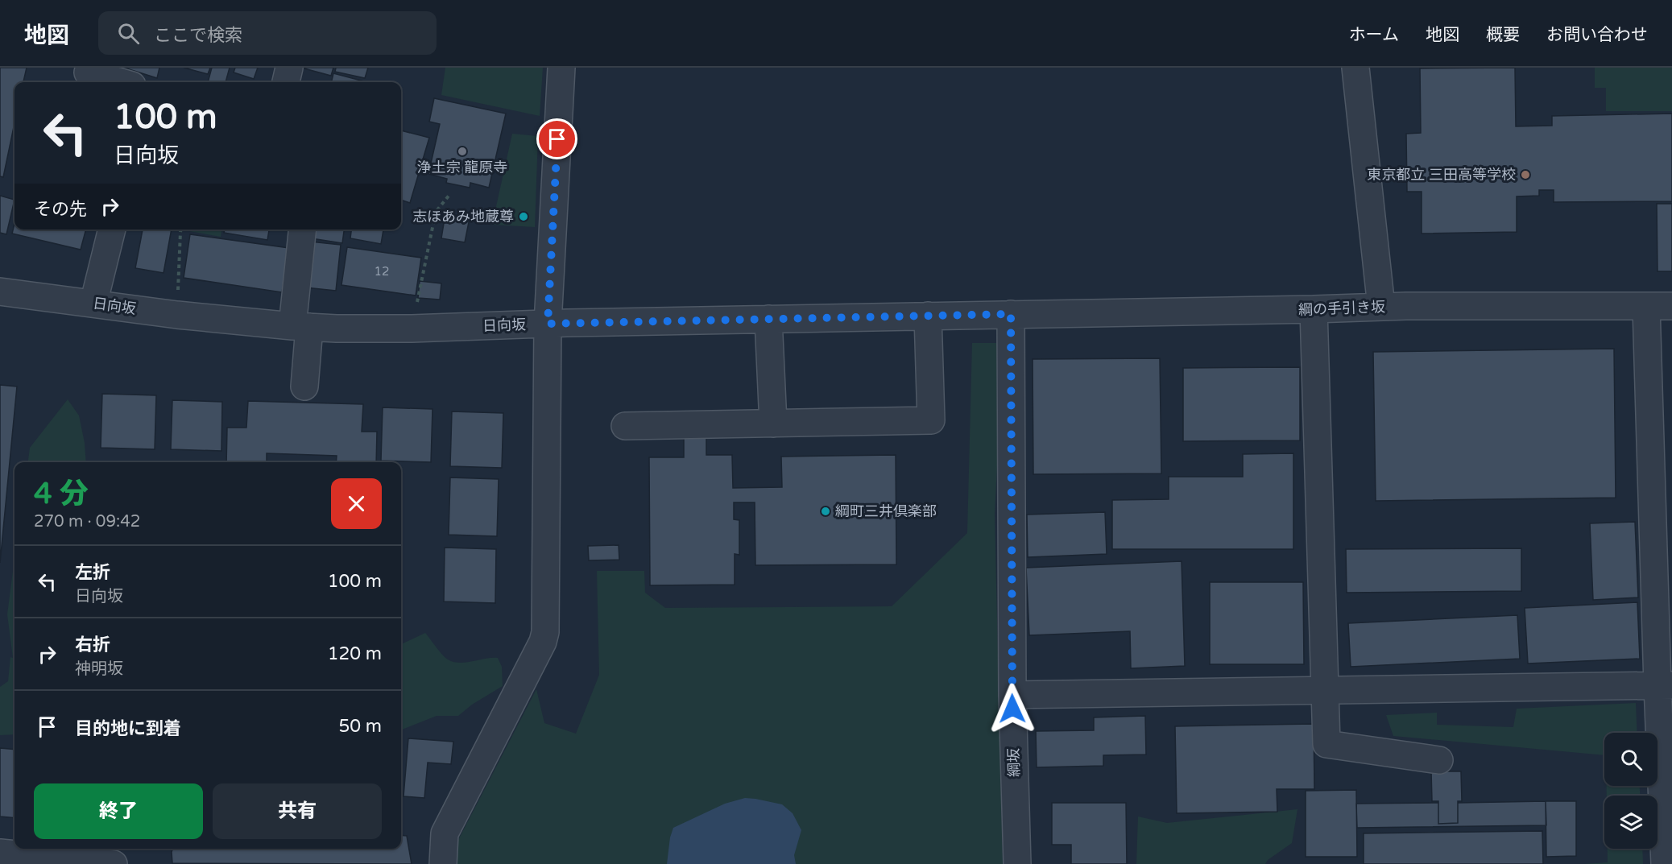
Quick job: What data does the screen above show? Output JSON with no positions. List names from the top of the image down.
{
  "streets": {
    "street": ["日向坂", "綱の手引き坂", "綱坂"]
  },
  "crossings": [
    ["日向坂", "綱の手引き坂"],
    ["日向坂", "綱坂"],
    ["綱の手引き坂", "綱坂"]
  ],
  "places": [
    "浄土宗 龍原寺",
    "東京都立 三田高等学校",
    "志ほあみ地蔵尊",
    "綱町三井倶楽部"
  ],
  "house_numbers": ["12"],
  "page": {
    "header": "地図",
    "search": "ここで検索",
    "nav": [
      "ホーム",
      "地図",
      "概要",
      "お問い合わせ"
    ],
    "turn": ["100 m", "日向坂"],
    "then": "その先",
    "heading": ["4 分", "270 m · 09:42"],
    "list": [
      {
        "name": "左折",
        "note": "日向坂",
        "value": "100 m"
      },
      {
        "name": "右折",
        "note": "神明坂",
        "value": "120 m"
      },
      {
        "name": "目的地に到着",
        "value": "50 m"
      }
    ],
    "buttons": ["終了", "共有"]
  }
}
